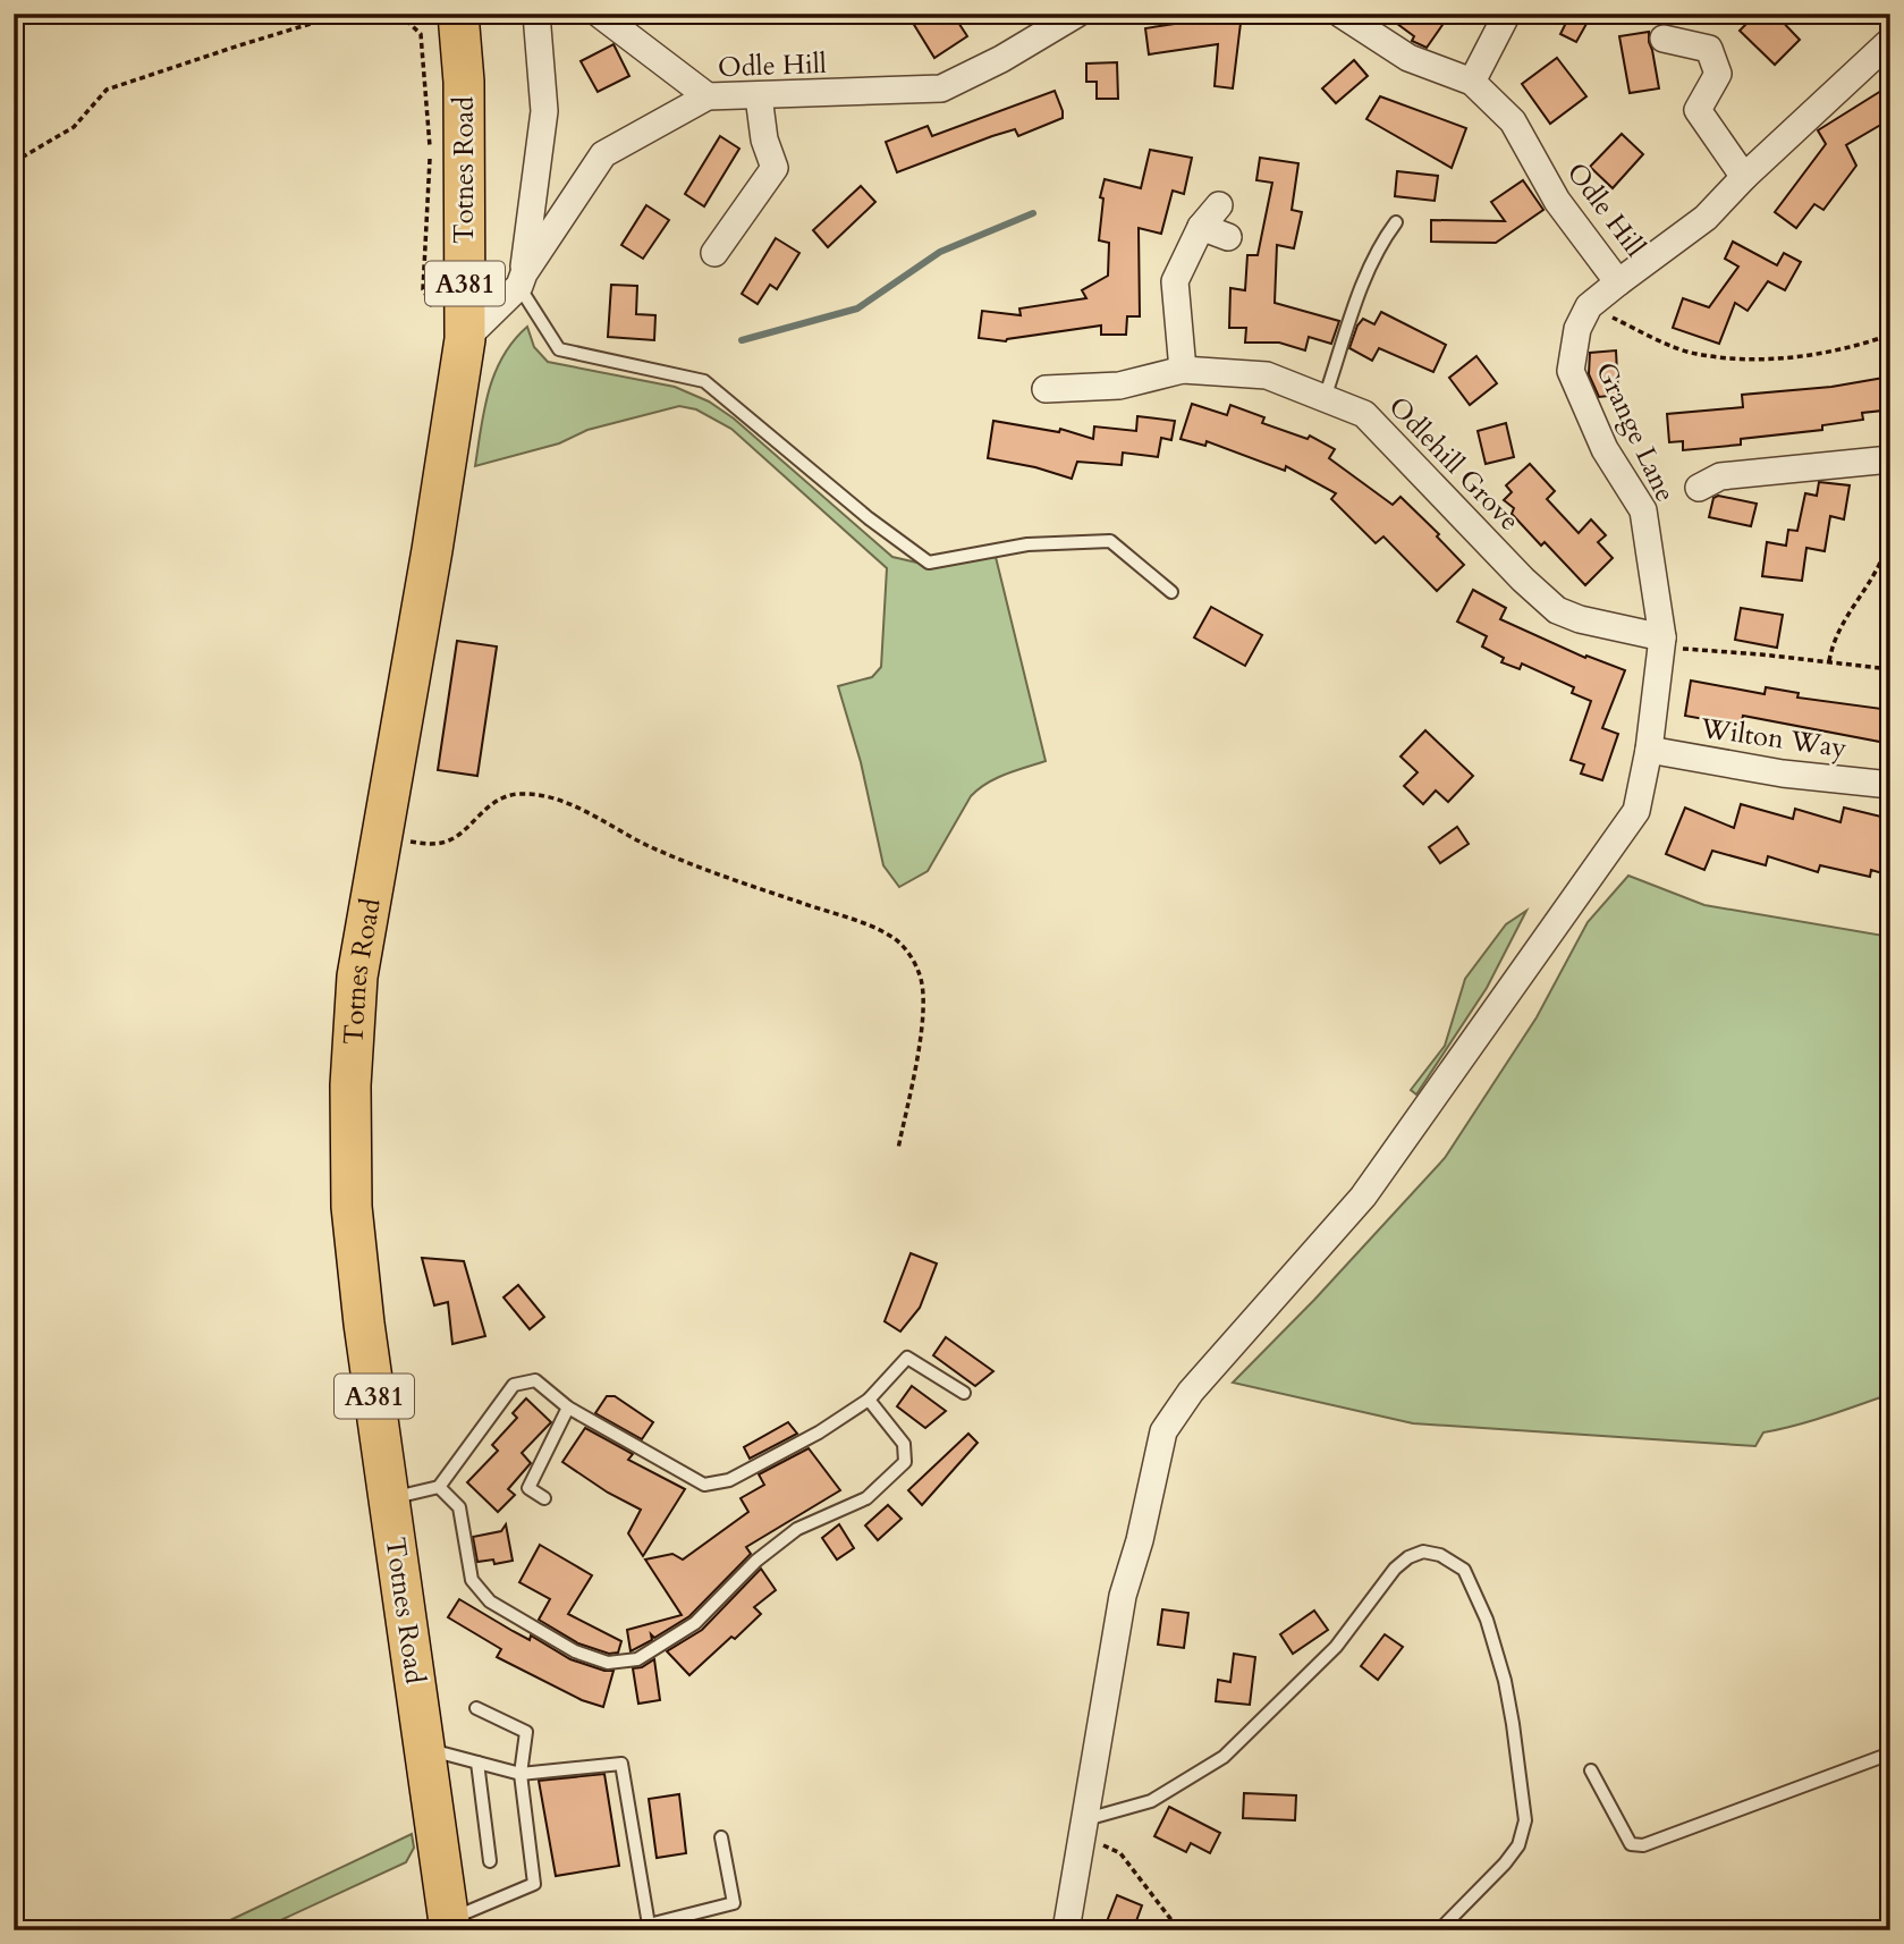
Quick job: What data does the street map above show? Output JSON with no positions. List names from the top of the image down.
{
  "streets": {
    "main road": ["Totnes Road", "A381"],
    "street": [
      "Odle Hill",
      "Grange Lane",
      "Odlehill Grove",
      "Wilton Way"
    ]
  },
  "crossings": [
    ["Odle Hill", "Totnes Road"],
    ["Grange Lane", "Odlehill Grove"],
    ["Grange Lane", "Wilton Way"]
  ]
}
